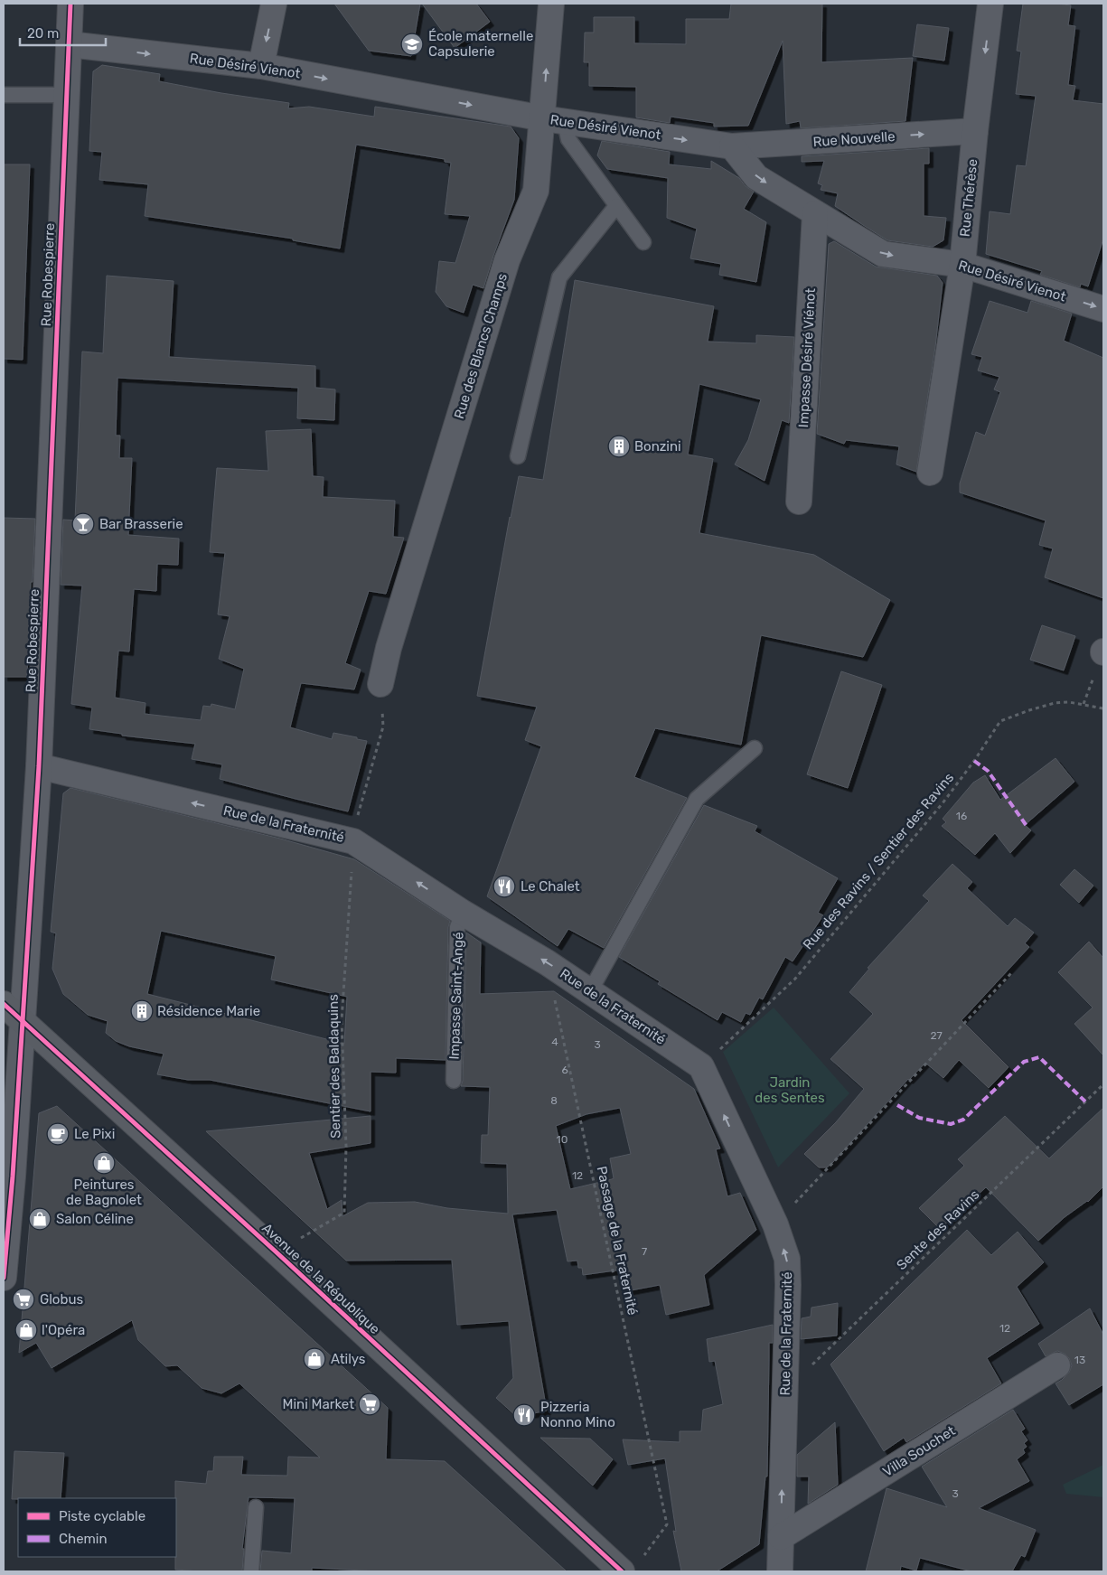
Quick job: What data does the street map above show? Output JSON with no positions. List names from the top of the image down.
{
  "streets": {
    "main road": ["Avenue de la République"],
    "street": [
      "Rue Désiré Vienot",
      "Rue Nouvelle",
      "Rue Thérèse",
      "Rue Robespierre",
      "Rue des Blancs Champs",
      "Impasse Désiré Viénot",
      "Rue de la Fraternité",
      "Villa Souchet"
    ],
    "lane": ["Impasse Saint-Angé"],
    "path": [
      "Rue des Ravins / Sentier des Ravins",
      "Sentier des Baldaquins",
      "Sente des Ravins",
      "Passage de la Fraternité"
    ]
  },
  "crossings": [
    ["Rue Désiré Vienot", "Rue Nouvelle"],
    ["Rue Désiré Vienot", "Rue Thérèse"],
    ["Rue Désiré Vienot", "Rue Robespierre"],
    ["Rue Désiré Vienot", "Rue des Blancs Champs"],
    ["Rue Désiré Vienot", "Impasse Désiré Viénot"],
    ["Rue Nouvelle", "Rue Thérèse"],
    ["Rue Robespierre", "Rue de la Fraternité"],
    ["Rue Robespierre", "Avenue de la République"],
    ["Rue de la Fraternité", "Rue des Ravins / Sentier des Ravins"],
    ["Rue de la Fraternité", "Impasse Saint-Angé"],
    ["Rue de la Fraternité", "Sentier des Baldaquins"],
    ["Rue de la Fraternité", "Sente des Ravins"],
    ["Rue de la Fraternité", "Passage de la Fraternité"],
    ["Rue de la Fraternité", "Villa Souchet"],
    ["Sentier des Baldaquins", "Avenue de la République"]
  ],
  "one_way": ["Rue Désiré Vienot", "Rue Nouvelle", "Rue de la Fraternité"],
  "parks": ["Jardin des Sentes"],
  "places": {
    "school or university": ["École maternelle Capsulerie"],
    "building": ["Bonzini", "Résidence Marie"],
    "bar": ["Bar Brasserie"],
    "restaurant": ["Le Chalet", "Pizzeria Nonno Mino"],
    "cafe": ["Le Pixi"],
    "shop": [
      "Peintures de Bagnolet",
      "Salon Céline",
      "l'Opéra",
      "Atilys"
    ],
    "supermarket": ["Globus", "Mini Market"]
  },
  "house_numbers": [
    "16",
    "27",
    "4",
    "3",
    "6",
    "8",
    "10",
    "12",
    "7",
    "12",
    "13",
    "3"
  ],
  "legend": ["Piste cyclable", "Chemin"],
  "scale_bar": "20 m"
}
